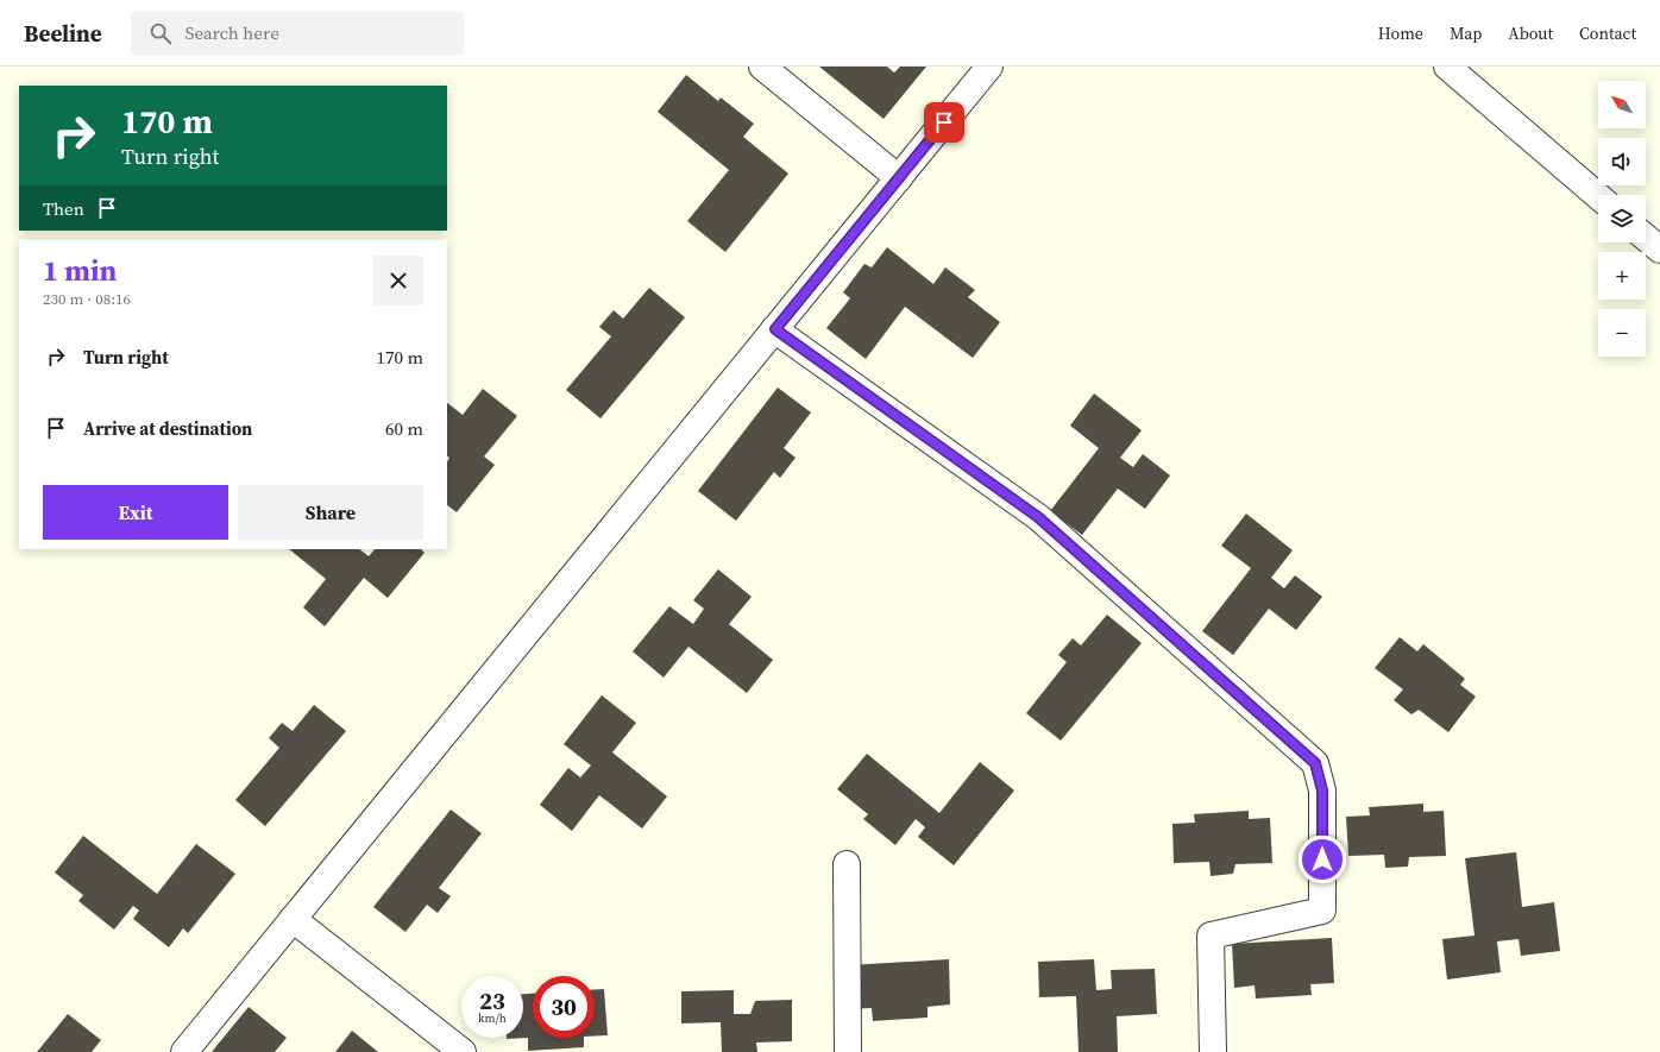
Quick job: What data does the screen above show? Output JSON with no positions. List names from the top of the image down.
{
  "north": "top left",
  "page": {
    "header": "Beeline",
    "search": "Search here",
    "nav": [
      "Home",
      "Map",
      "About",
      "Contact"
    ],
    "map_buttons": ["+", "−"],
    "turn": ["170 m", "Turn right"],
    "then": "Then",
    "heading": ["1 min", "230 m · 08:16"],
    "list": [
      {
        "name": "Turn right",
        "value": "170 m"
      },
      {
        "name": "Arrive at destination",
        "value": "60 m"
      }
    ],
    "buttons": ["Exit", "Share"],
    "speed": "23 km/h",
    "limit": "30"
  }
}
